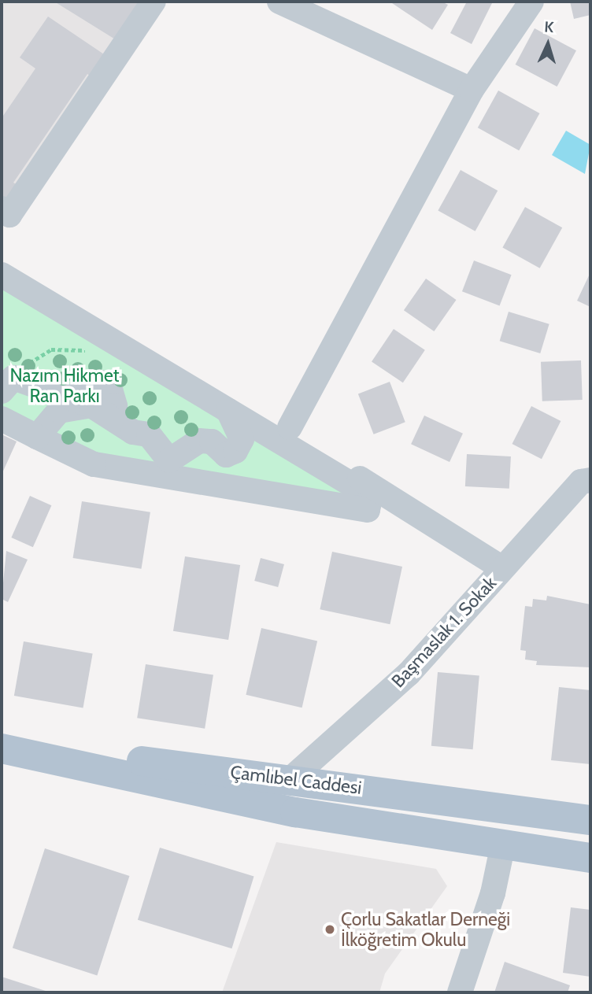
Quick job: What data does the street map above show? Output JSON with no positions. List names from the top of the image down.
{
  "streets": {
    "main road": ["Çamlıbel Caddesi"],
    "street": ["Başmaslak 1. Sokak"]
  },
  "crossings": [
    ["Başmaslak 1. Sokak", "Çamlıbel Caddesi"]
  ],
  "parks": ["Nazım Hikmet Ran Parkı"],
  "places": ["Çorlu Sakatlar Derneği İlköğretim Okulu"],
  "north": "top"
}
